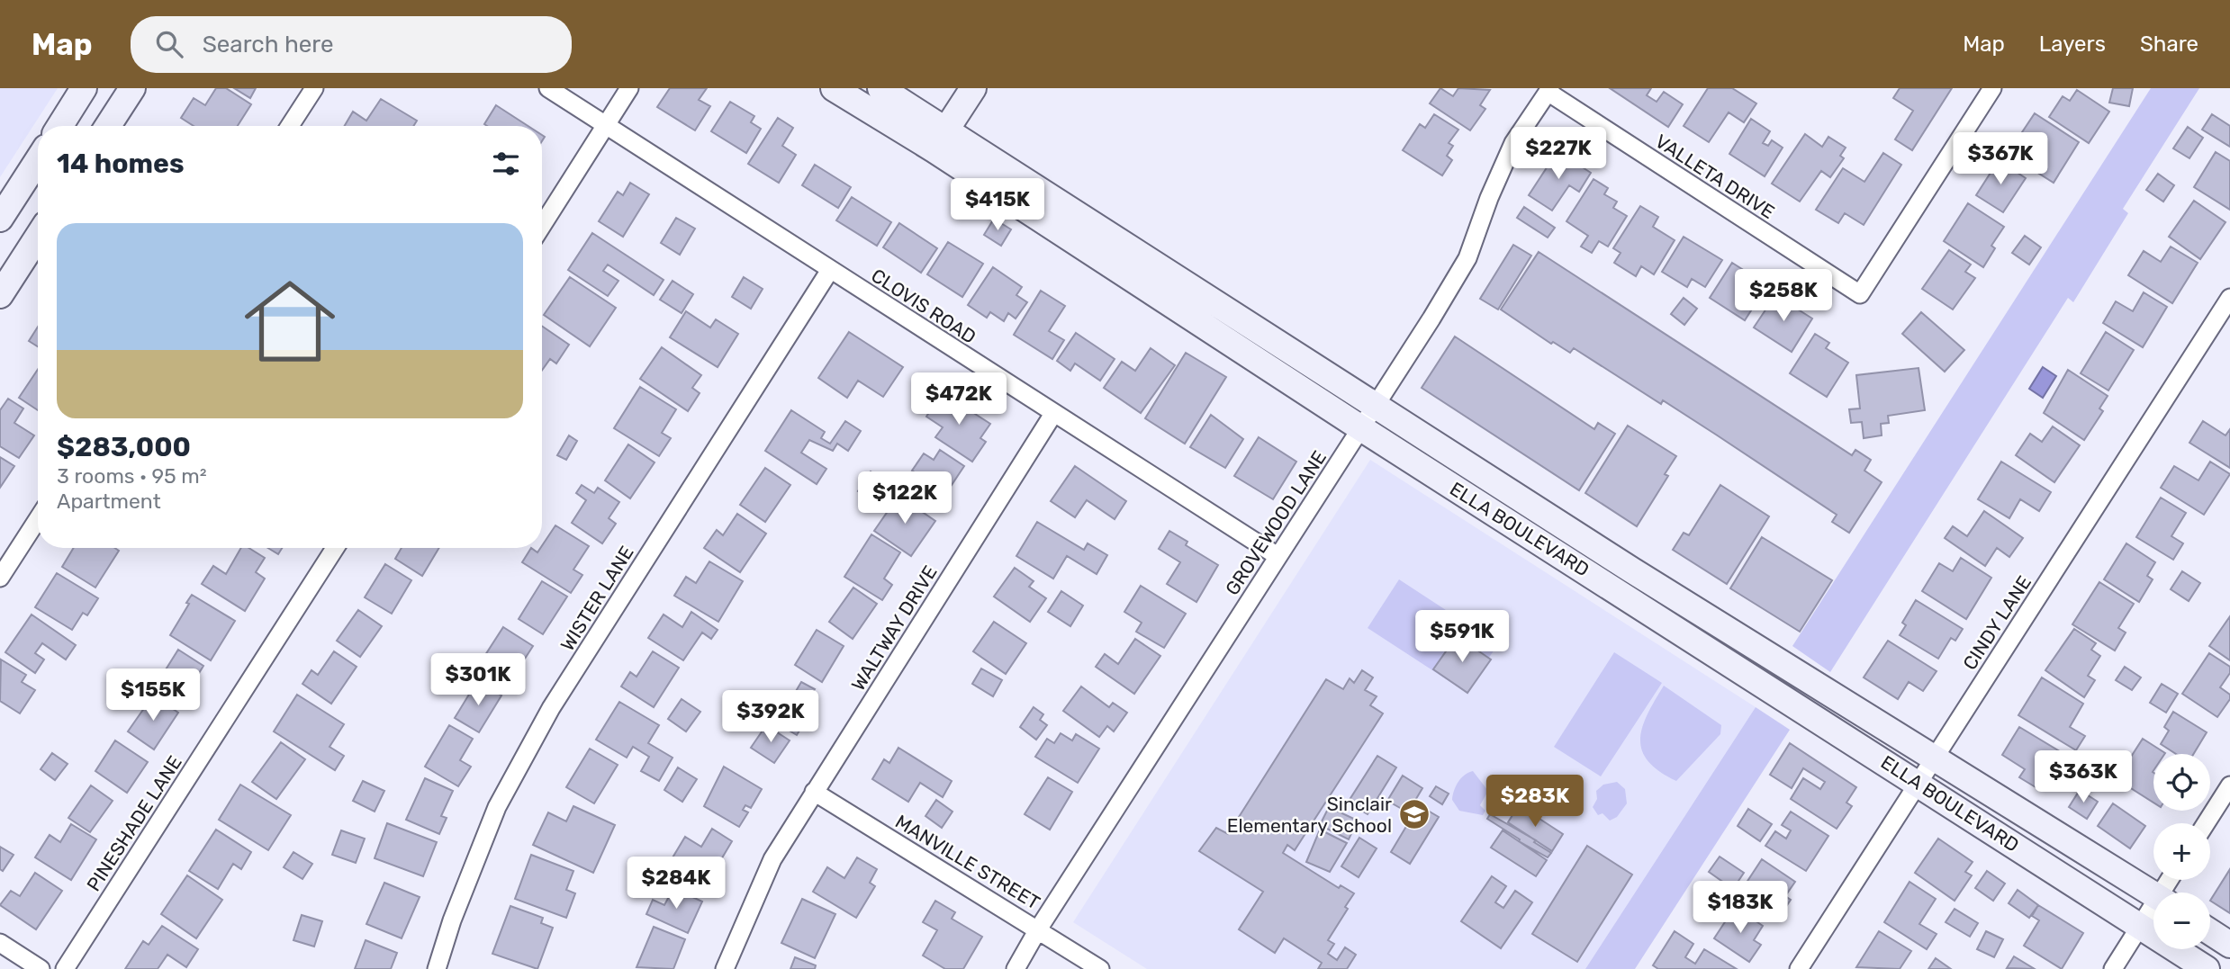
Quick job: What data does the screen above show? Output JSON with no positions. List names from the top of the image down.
{
  "streets": {
    "main road": ["ELLA BOULEVARD"],
    "street": [
      "VALLETA DRIVE",
      "CLOVIS ROAD",
      "GROVEWOOD LANE",
      "WISTER LANE",
      "CINDY LANE",
      "WALTWAY DRIVE",
      "PINESHADE LANE",
      "MANVILLE STREET"
    ]
  },
  "crossings": [
    ["VALLETA DRIVE", "GROVEWOOD LANE"],
    ["CLOVIS ROAD", "GROVEWOOD LANE"],
    ["CLOVIS ROAD", "WISTER LANE"],
    ["CLOVIS ROAD", "WALTWAY DRIVE"],
    ["GROVEWOOD LANE", "ELLA BOULEVARD"],
    ["GROVEWOOD LANE", "MANVILLE STREET"],
    ["ELLA BOULEVARD", "CINDY LANE"],
    ["WALTWAY DRIVE", "MANVILLE STREET"]
  ],
  "places": {
    "school or university": ["Sinclair Elementary School"]
  },
  "page": {
    "header": "Map",
    "search": "Search here",
    "nav": ["Map", "Layers", "Share"],
    "heading": "14 homes",
    "price": [
      "$227K",
      "$367K",
      "$415K",
      "$258K",
      "$472K",
      "$122K",
      "$591K",
      "$301K",
      "$155K",
      "$392K",
      "$363K",
      "$283K",
      "$284K",
      "$183K"
    ],
    "list": [
      {
        "name": "$283,000",
        "note": "3 rooms · 95 m² · Apartment"
      }
    ],
    "map_buttons": ["+", "−"]
  }
}
